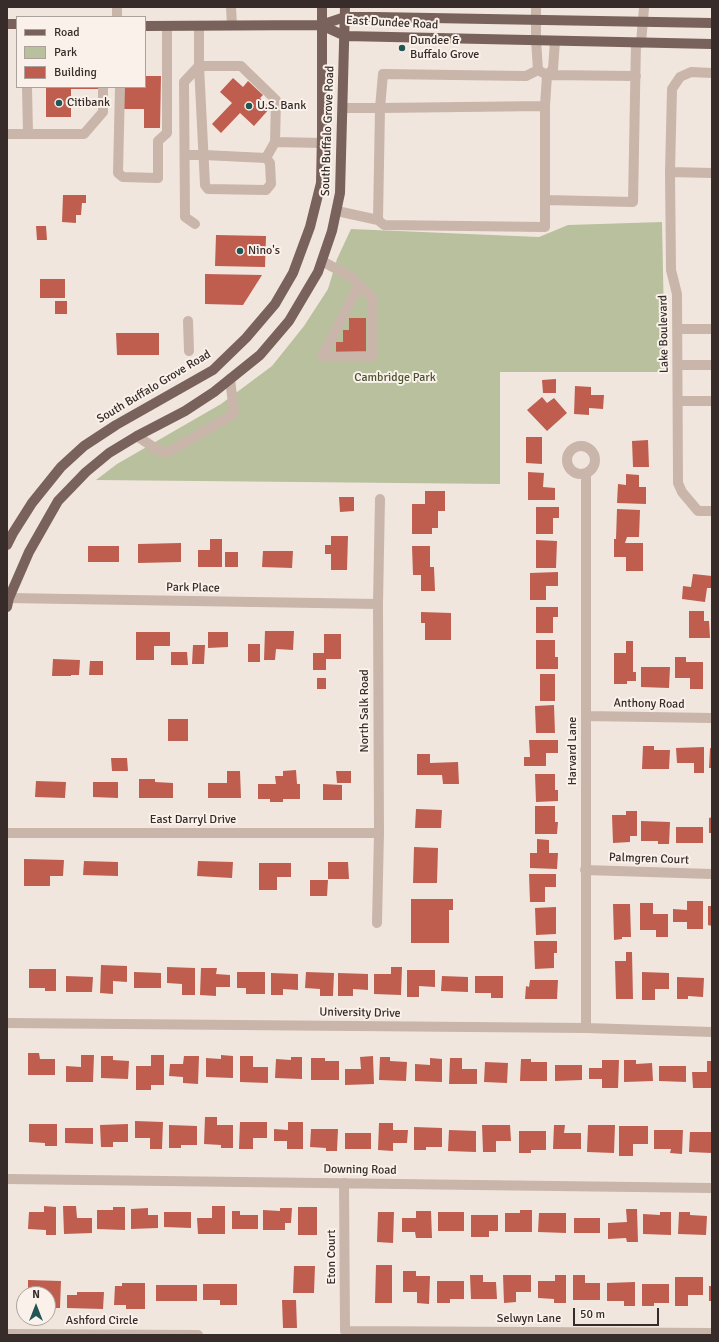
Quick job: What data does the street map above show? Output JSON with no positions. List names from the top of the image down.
{
  "streets": {
    "main road": ["East Dundee Road", "South Buffalo Grove Road"],
    "street": [
      "Lake Boulevard",
      "Park Place",
      "Anthony Road",
      "North Salk Road",
      "Harvard Lane",
      "East Darryl Drive",
      "Palmgren Court",
      "University Drive",
      "Downing Road",
      "Eton Court",
      "Selwyn Lane",
      "Ashford Circle"
    ]
  },
  "crossings": [
    ["East Dundee Road", "South Buffalo Grove Road"],
    ["South Buffalo Grove Road", "Park Place"],
    ["Park Place", "North Salk Road"],
    ["Anthony Road", "Harvard Lane"],
    ["North Salk Road", "East Darryl Drive"],
    ["Harvard Lane", "Palmgren Court"],
    ["Harvard Lane", "University Drive"],
    ["Downing Road", "Eton Court"],
    ["Eton Court", "Selwyn Lane"]
  ],
  "parks": ["Cambridge Park"],
  "places": [
    "Dundee & Buffalo Grove",
    "Citibank",
    "U.S. Bank",
    "Nino's"
  ],
  "legend": ["Road", "Park", "Building"],
  "scale_bar": "50 m",
  "north": "top"
}
